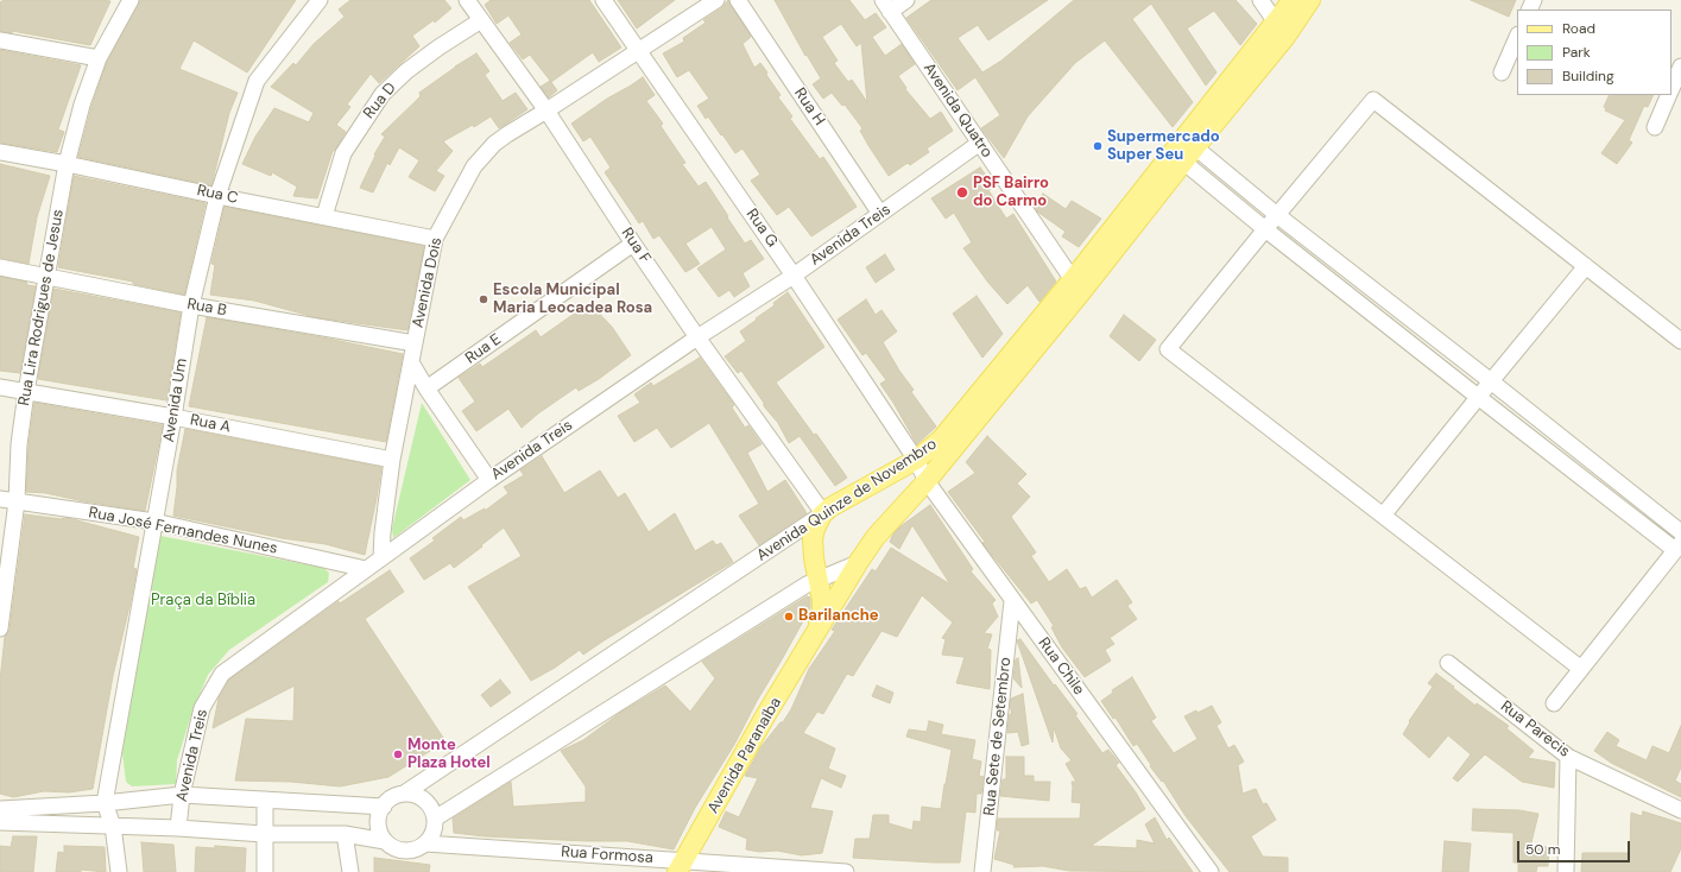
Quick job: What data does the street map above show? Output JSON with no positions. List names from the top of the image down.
{
  "streets": {
    "main road": ["Avenida Quinze de Novembro", "Avenida Paranaíba"],
    "street": [
      "Rua D",
      "Rua H",
      "Avenida Quatro",
      "Rua C",
      "Rua G",
      "Avenida Treis",
      "Rua F",
      "Avenida Dois",
      "Rua Lira Rodrigues de Jesus",
      "Rua B",
      "Rua E",
      "Avenida Um",
      "Rua A",
      "Rua José Fernandes Nunes",
      "Rua Chile",
      "Rua Parecis",
      "Rua Sete de Setembro",
      "Rua Formosa"
    ]
  },
  "crossings": [
    ["Rua D", "Rua C"],
    ["Rua D", "Rua F"],
    ["Rua H", "Avenida Treis"],
    ["Avenida Quatro", "Avenida Treis"],
    ["Avenida Quatro", "Avenida Quinze de Novembro"],
    ["Rua C", "Avenida Dois"],
    ["Rua C", "Rua Lira Rodrigues de Jesus"],
    ["Rua C", "Avenida Um"],
    ["Rua G", "Avenida Treis"],
    ["Rua G", "Avenida Dois"],
    ["Rua G", "Avenida Quinze de Novembro"],
    ["Rua G", "Rua Chile"],
    ["Avenida Treis", "Rua F"],
    ["Avenida Treis", "Avenida Dois"],
    ["Avenida Treis", "Rua José Fernandes Nunes"],
    ["Rua F", "Avenida Dois"],
    ["Rua F", "Rua E"],
    ["Rua F", "Avenida Quinze de Novembro"],
    ["Avenida Dois", "Rua B"],
    ["Avenida Dois", "Rua A"],
    ["Rua Lira Rodrigues de Jesus", "Rua B"],
    ["Rua Lira Rodrigues de Jesus", "Rua A"],
    ["Rua Lira Rodrigues de Jesus", "Rua José Fernandes Nunes"],
    ["Rua B", "Avenida Um"],
    ["Avenida Um", "Rua A"],
    ["Avenida Um", "Rua José Fernandes Nunes"],
    ["Avenida Quinze de Novembro", "Rua Chile"],
    ["Avenida Quinze de Novembro", "Avenida Paranaíba"],
    ["Avenida Quinze de Novembro", "Rua Formosa"],
    ["Rua Chile", "Rua Sete de Setembro"],
    ["Avenida Paranaíba", "Rua Formosa"]
  ],
  "parks": ["Praça da Bíblia"],
  "places": [
    "Supermercado Super Seu",
    "PSF Bairro do Carmo",
    "Escola Municipal Maria Leocadea Rosa",
    "Barilanche",
    "Monte Plaza Hotel"
  ],
  "legend": ["Road", "Park", "Building"],
  "scale_bar": "50 m"
}
